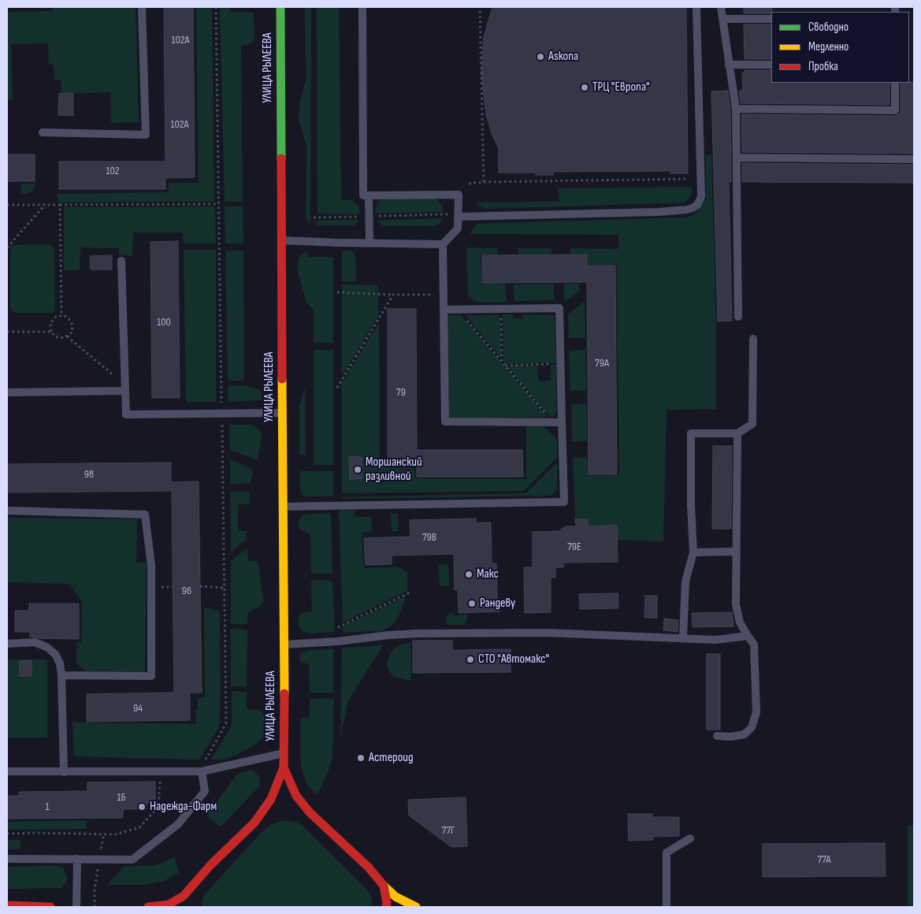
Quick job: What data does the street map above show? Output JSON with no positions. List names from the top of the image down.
{
  "streets": {
    "main road": ["УЛИЦА РЫЛЕЕВА"]
  },
  "places": [
    "Askona",
    "ТРЦ \"Европа\"",
    "Моршанский разливной",
    "Макс",
    "Рандеву",
    "СТО \"Автомакс\"",
    "Астероид",
    "Надежда-Фарм"
  ],
  "house_numbers": [
    "102А",
    "102А",
    "102",
    "100",
    "79А",
    "79",
    "98",
    "79В",
    "79Е",
    "96",
    "94",
    "1Б",
    "1",
    "77Г",
    "77А"
  ],
  "legend": ["Свободно", "Медленно", "Пробка"]
}
